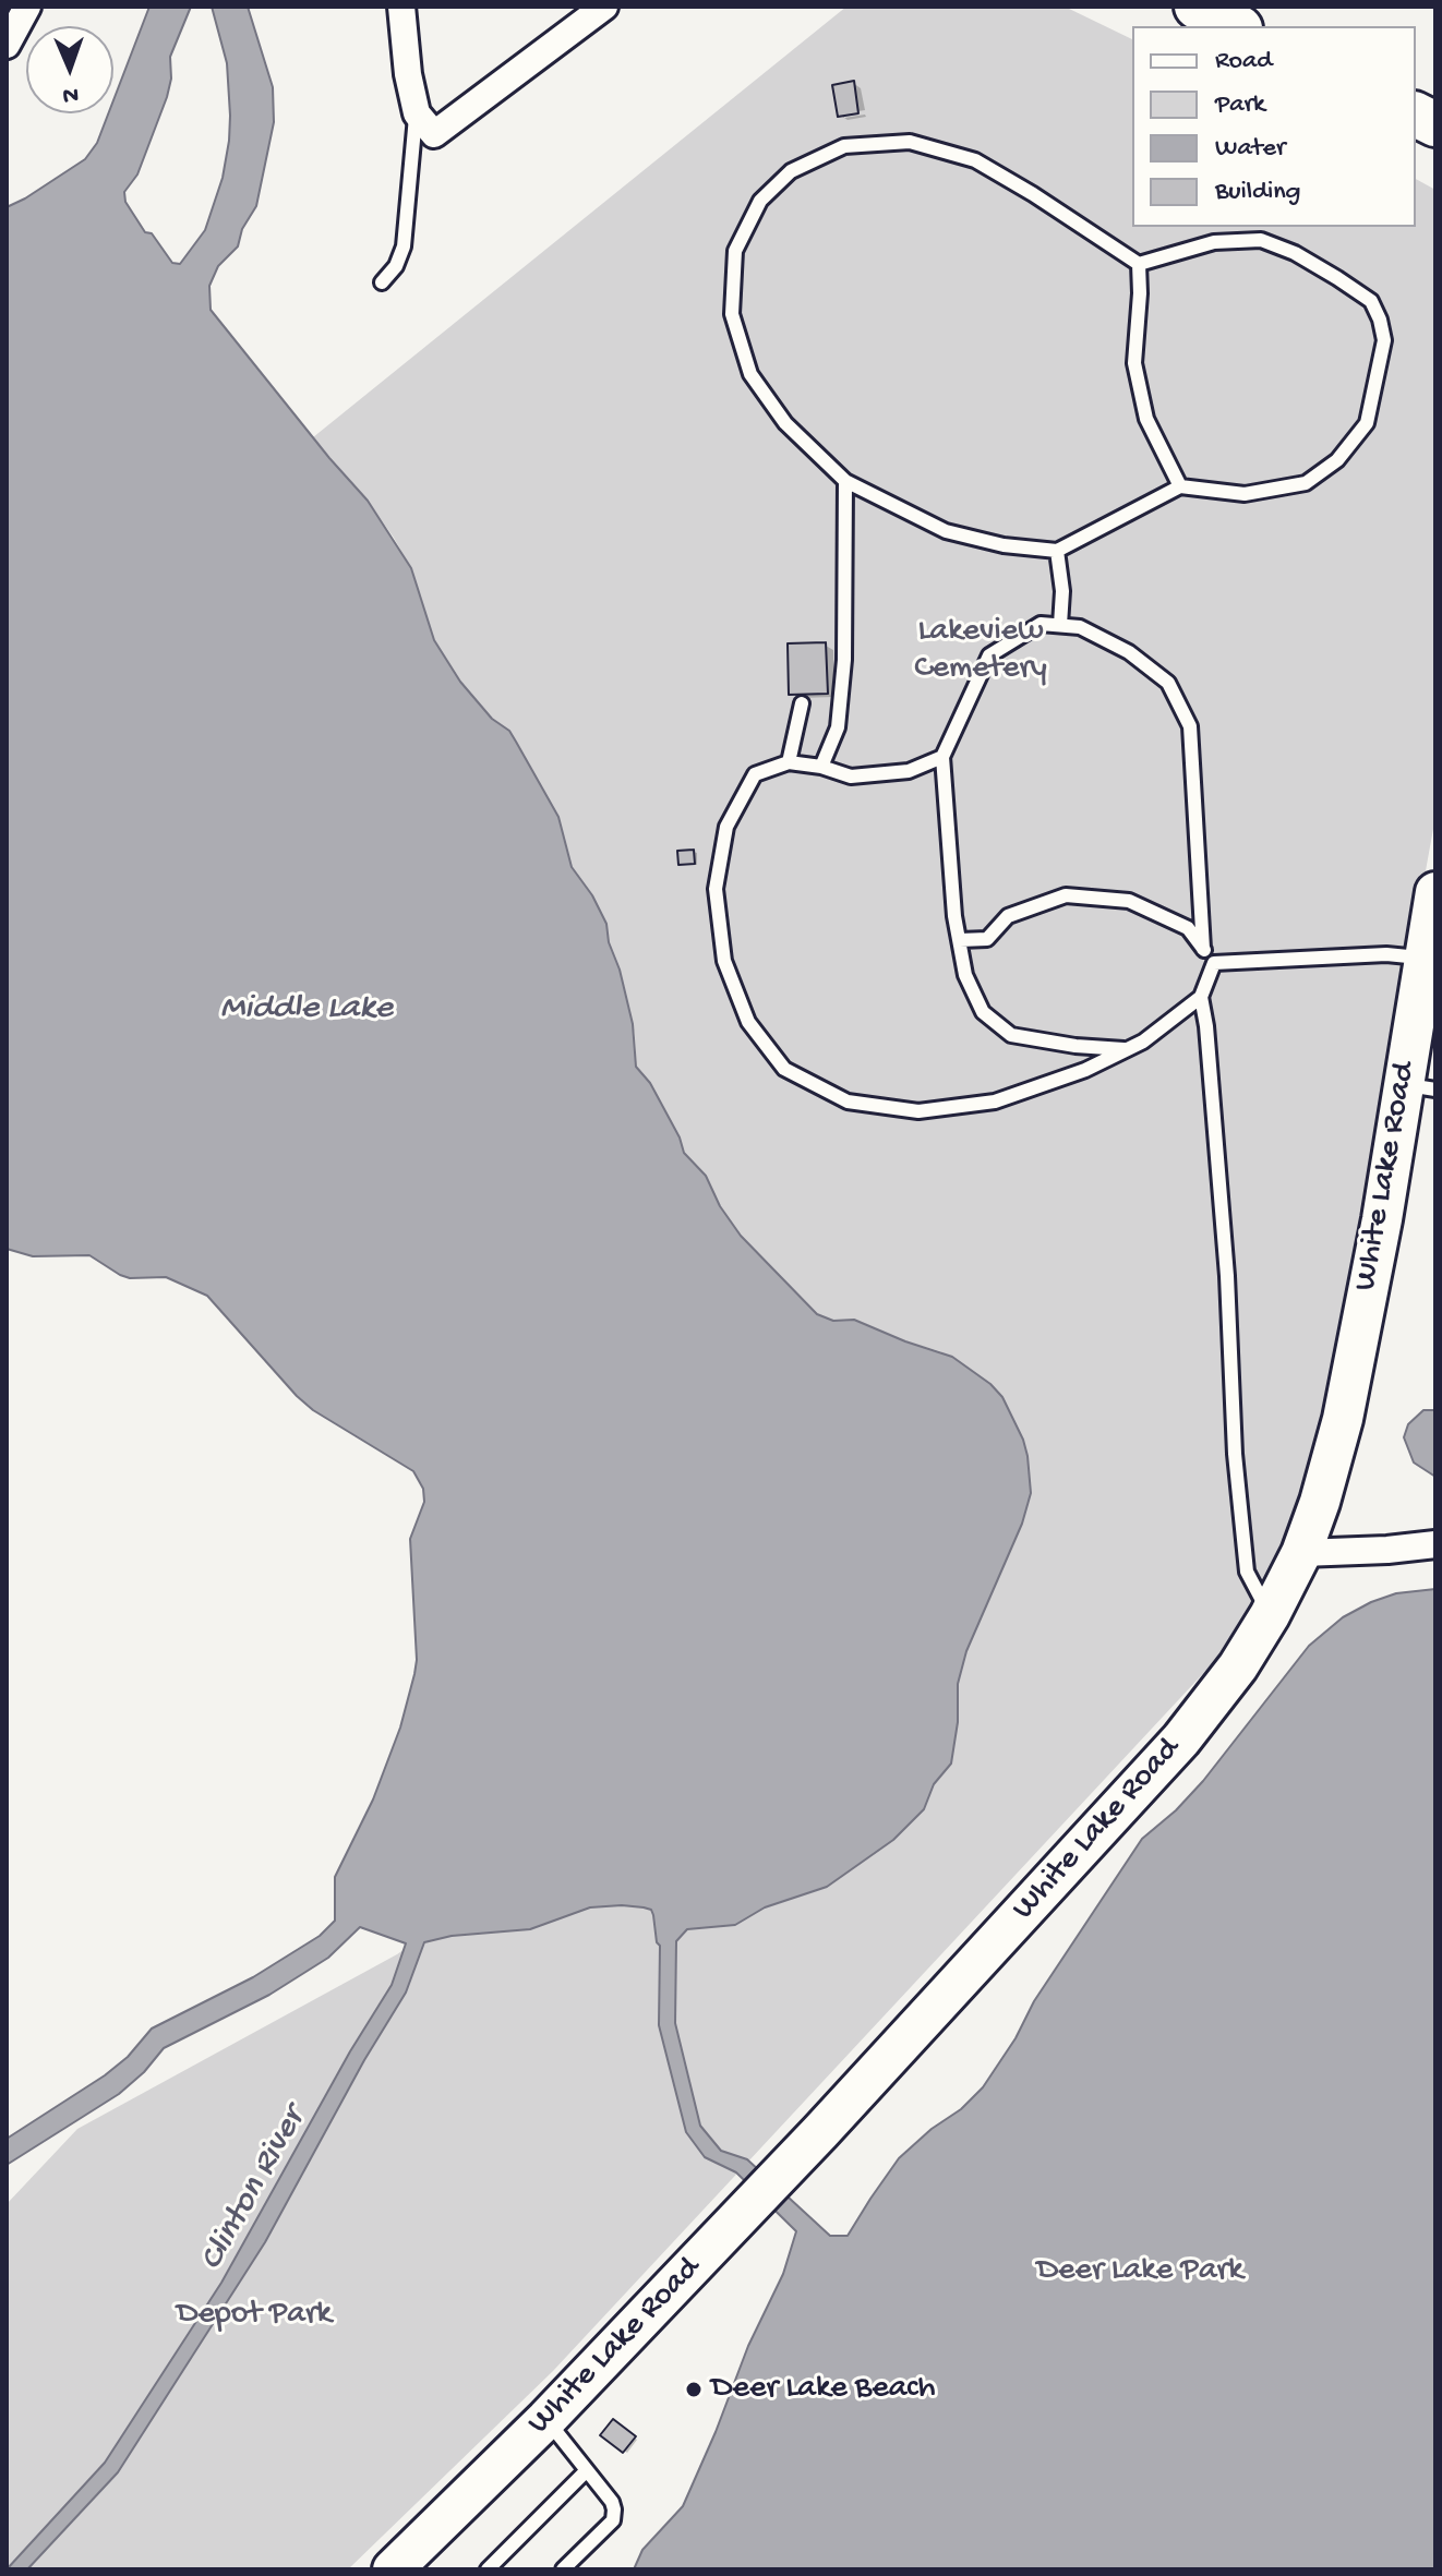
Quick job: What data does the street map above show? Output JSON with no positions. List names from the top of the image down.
{
  "streets": {
    "street": ["White Lake Road"]
  },
  "water": ["Middle Lake", "Clinton River"],
  "parks": ["Lakeview Cemetery", "Deer Lake Park", "Depot Park"],
  "places": ["Deer Lake Beach"],
  "legend": [
    "Road",
    "Park",
    "Water",
    "Building"
  ],
  "north": "bottom"
}
